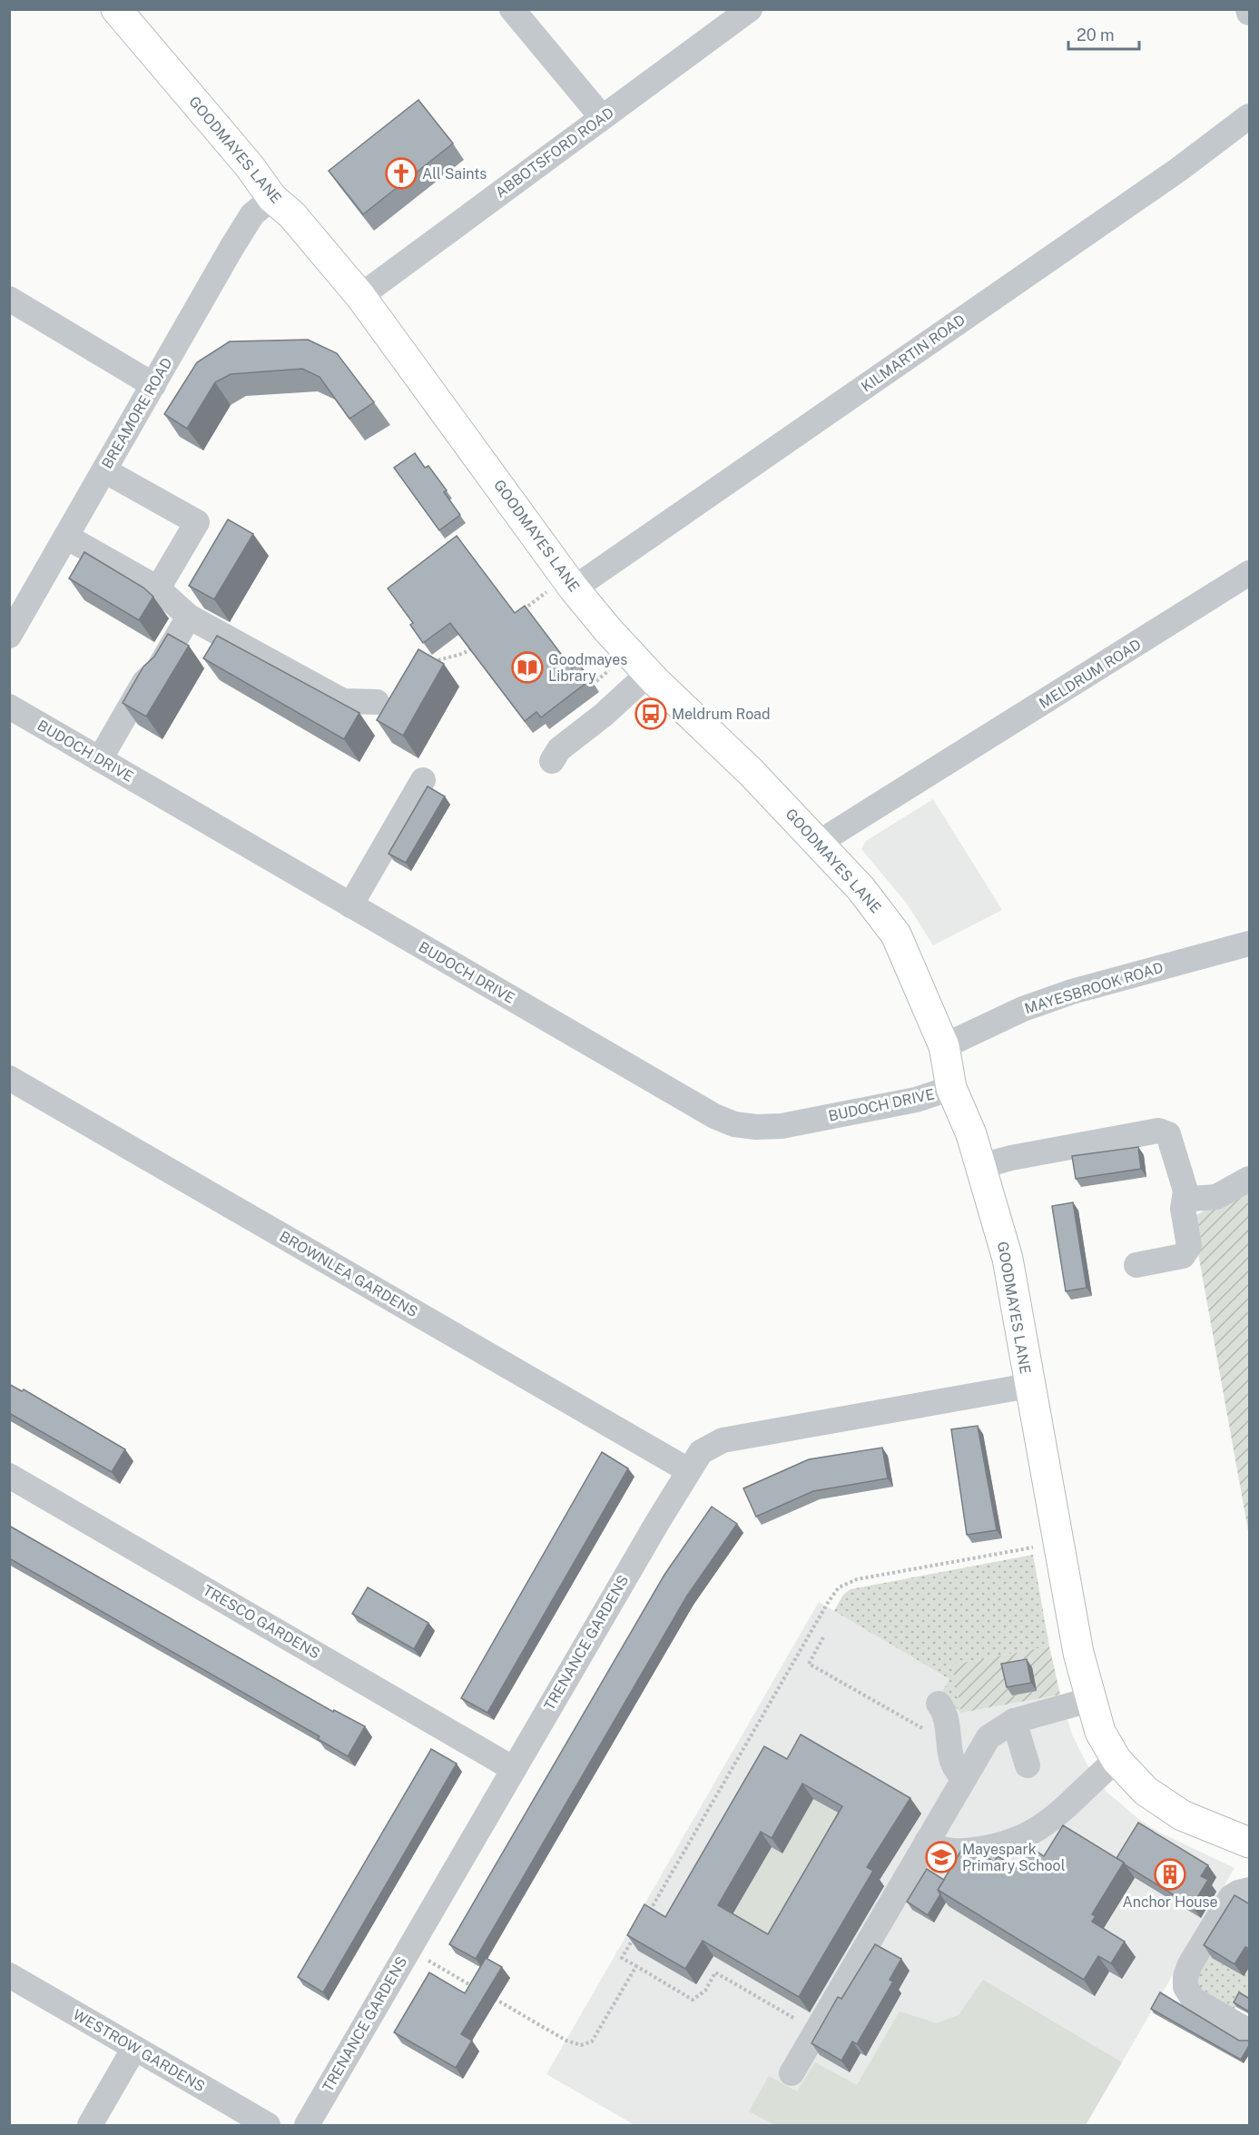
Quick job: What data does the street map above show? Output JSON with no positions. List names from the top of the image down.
{
  "streets": {
    "main road": ["GOODMAYES LANE"],
    "street": [
      "ABBOTSFORD ROAD",
      "KILMARTIN ROAD",
      "BREAMORE ROAD",
      "MELDRUM ROAD",
      "BUDOCH DRIVE",
      "MAYESBROOK ROAD",
      "BROWNLEA GARDENS",
      "TRESCO GARDENS",
      "TRENANCE GARDENS",
      "WESTROW GARDENS"
    ]
  },
  "crossings": [
    ["GOODMAYES LANE", "ABBOTSFORD ROAD"],
    ["GOODMAYES LANE", "KILMARTIN ROAD"],
    ["GOODMAYES LANE", "BREAMORE ROAD"],
    ["GOODMAYES LANE", "MELDRUM ROAD"],
    ["GOODMAYES LANE", "BUDOCH DRIVE"],
    ["GOODMAYES LANE", "MAYESBROOK ROAD"],
    ["GOODMAYES LANE", "TRENANCE GARDENS"],
    ["BROWNLEA GARDENS", "TRENANCE GARDENS"],
    ["TRESCO GARDENS", "TRENANCE GARDENS"]
  ],
  "places": {
    "church": ["All Saints"],
    "library": ["Goodmayes Library"],
    "bus stop": ["Meldrum Road"],
    "school or university": ["Mayespark Primary School"],
    "building": ["Anchor House"]
  },
  "scale_bar": "20 m"
}
